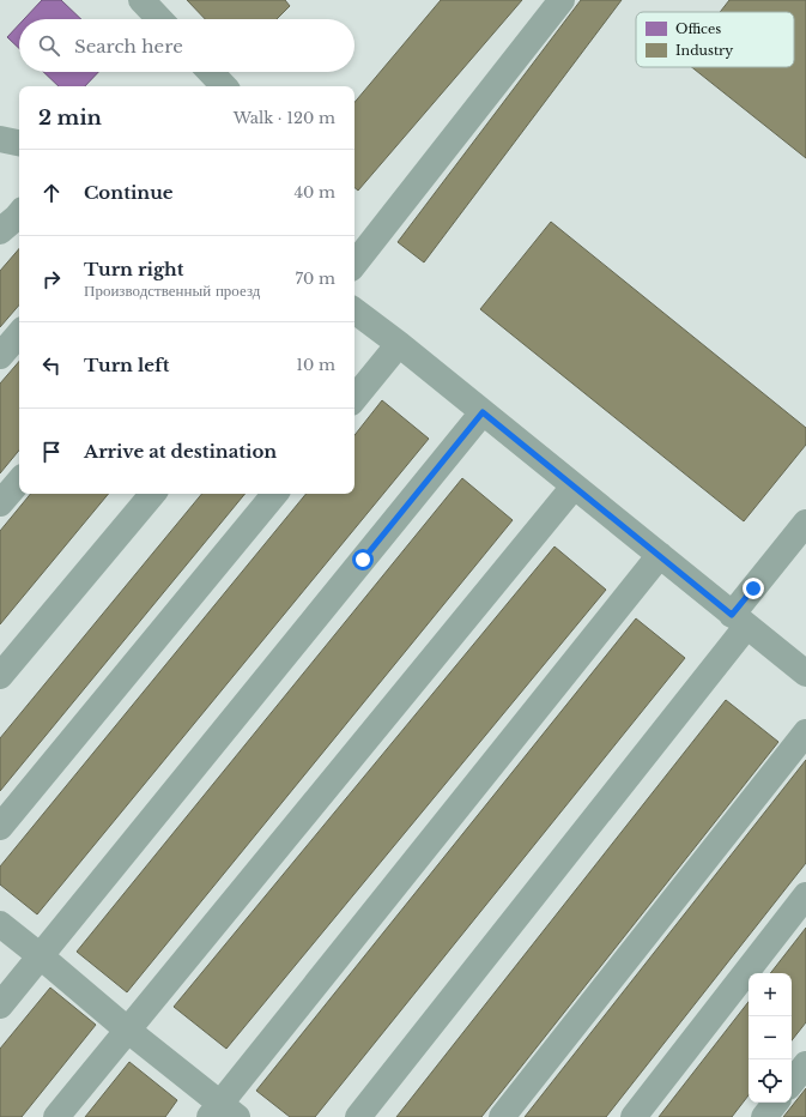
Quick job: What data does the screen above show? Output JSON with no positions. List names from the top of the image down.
{
  "legend": ["Offices", "Industry"],
  "page": {
    "search": "Search here",
    "heading": ["2 min", "Walk · 120 m"],
    "list": [
      ["Continue", "40 m"],
      ["Turn right", "Производственный проезд", "70 m"],
      ["Turn left", "10 m"],
      "Arrive at destination"
    ],
    "map_buttons": ["+", "−"]
  }
}
